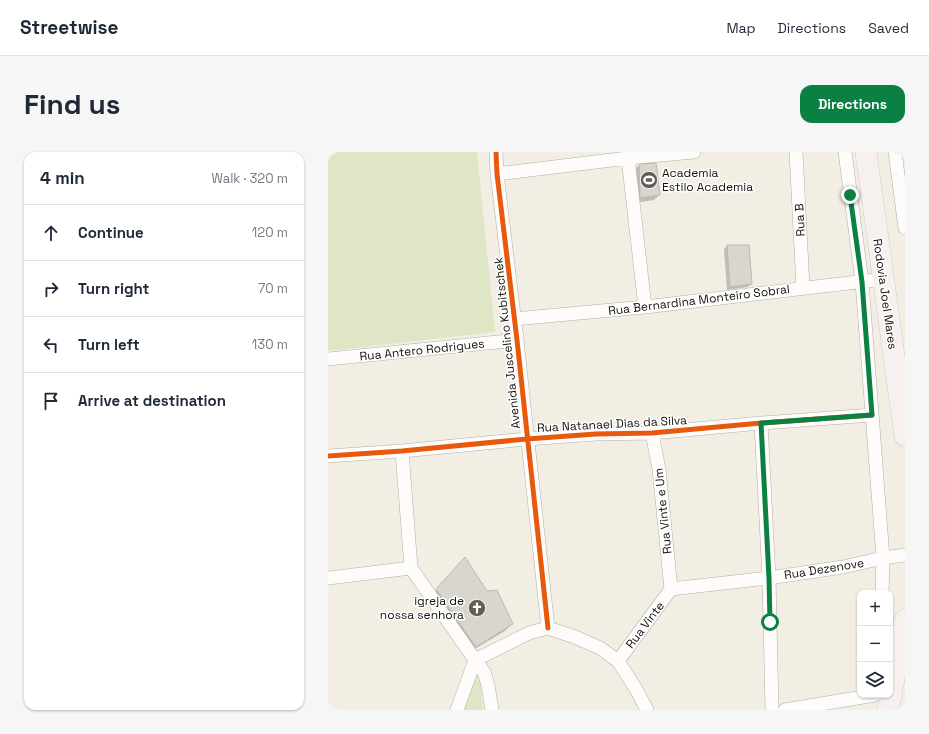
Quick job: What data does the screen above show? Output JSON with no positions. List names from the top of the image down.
{
  "streets": {
    "main road": ["Rodovia Joel Mares"],
    "street": [
      "Rua B",
      "Rua Bernardina Monteiro Sobral",
      "Avenida Juscelino Kubitschek",
      "Rua Antero Rodrigues",
      "Rua Natanael Dias da Silva",
      "Rua Vinte e Um",
      "Rua Dezenove",
      "Rua Vinte"
    ]
  },
  "crossings": [
    ["Rua B", "Rua Bernardina Monteiro Sobral"],
    ["Rodovia Joel Mares", "Rua Bernardina Monteiro Sobral"],
    ["Rua Bernardina Monteiro Sobral", "Avenida Juscelino Kubitschek"],
    ["Avenida Juscelino Kubitschek", "Rua Antero Rodrigues"],
    ["Avenida Juscelino Kubitschek", "Rua Natanael Dias da Silva"],
    ["Rua Natanael Dias da Silva", "Rua Vinte e Um"],
    ["Rua Vinte e Um", "Rua Dezenove"],
    ["Rua Vinte e Um", "Rua Vinte"],
    ["Rua Dezenove", "Rua Vinte"]
  ],
  "places": {
    "sports": ["Academia Estilo Academia"],
    "church": ["igreja de nossa senhora"]
  },
  "page": {
    "header": "Streetwise",
    "nav": ["Map", "Directions", "Saved"],
    "buttons": "Directions",
    "title": "Find us",
    "heading": ["4 min", "Walk · 320 m"],
    "list": [
      ["Continue", "120 m"],
      ["Turn right", "70 m"],
      ["Turn left", "130 m"],
      "Arrive at destination"
    ],
    "map_buttons": ["+", "−"]
  }
}
